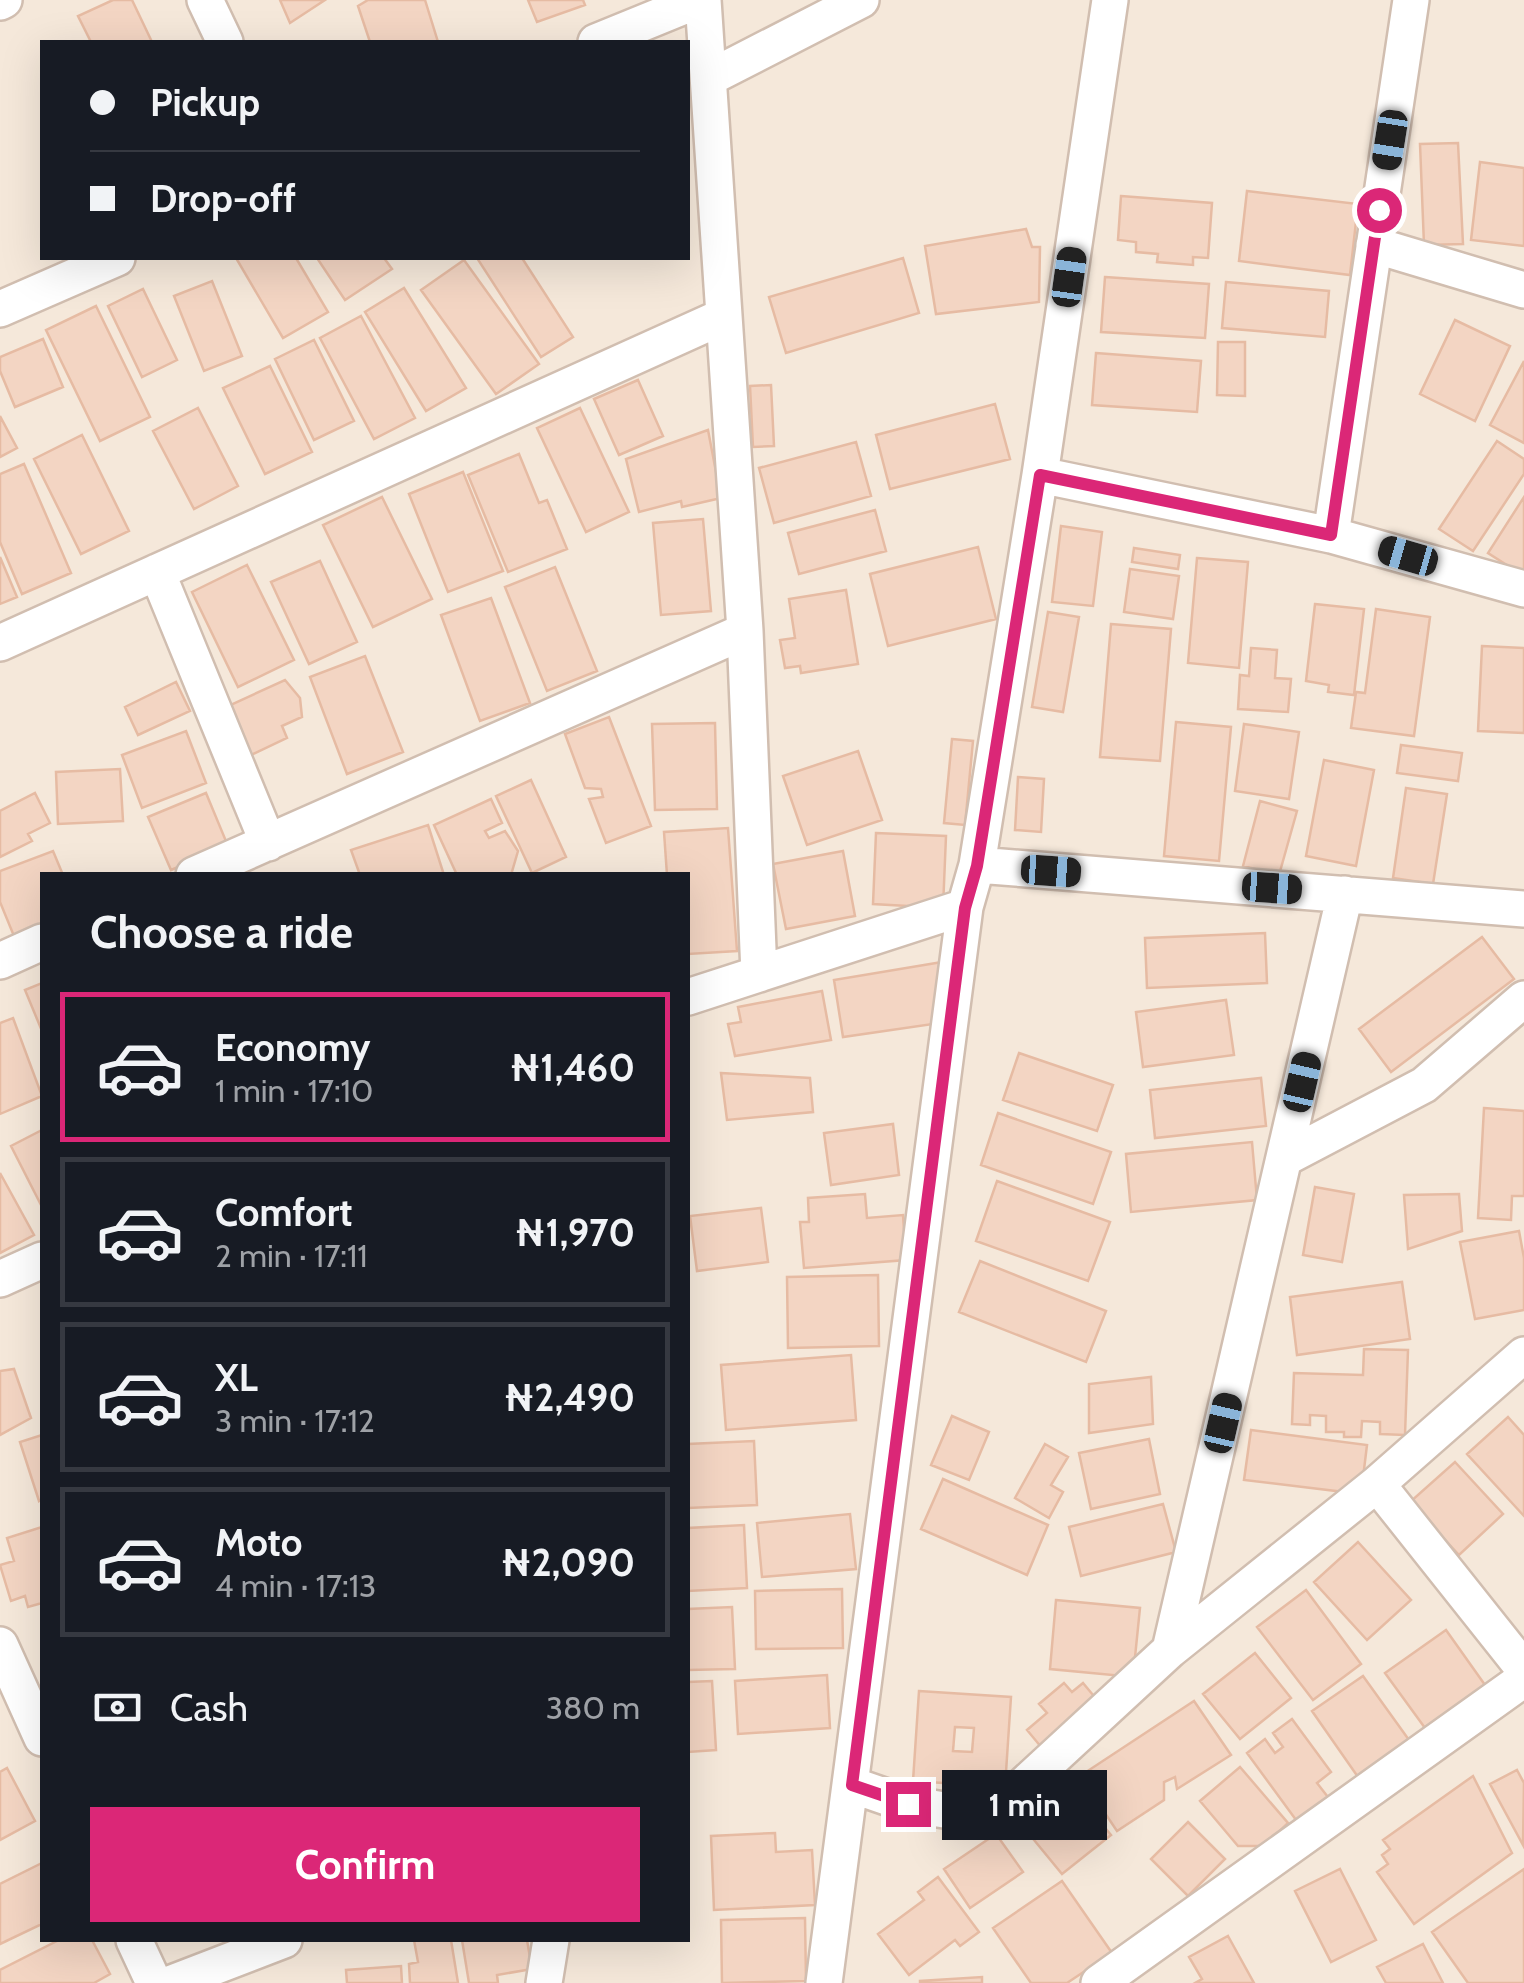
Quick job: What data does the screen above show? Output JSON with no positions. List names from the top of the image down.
{
  "page": {
    "banner": ["Pickup", "Drop-off"],
    "heading": "Choose a ride",
    "list": [
      {
        "name": "Economy",
        "note": "1 min · 17:10",
        "value": "₦1,460"
      },
      {
        "name": "Comfort",
        "note": "2 min · 17:11",
        "value": "₦1,970"
      },
      {
        "name": "XL",
        "note": "3 min · 17:12",
        "value": "₦2,490"
      },
      {
        "name": "Moto",
        "note": "4 min · 17:13",
        "value": "₦2,090"
      }
    ],
    "pay": ["Cash", "380 m"],
    "bubble": "1 min",
    "buttons": "Confirm"
  }
}
